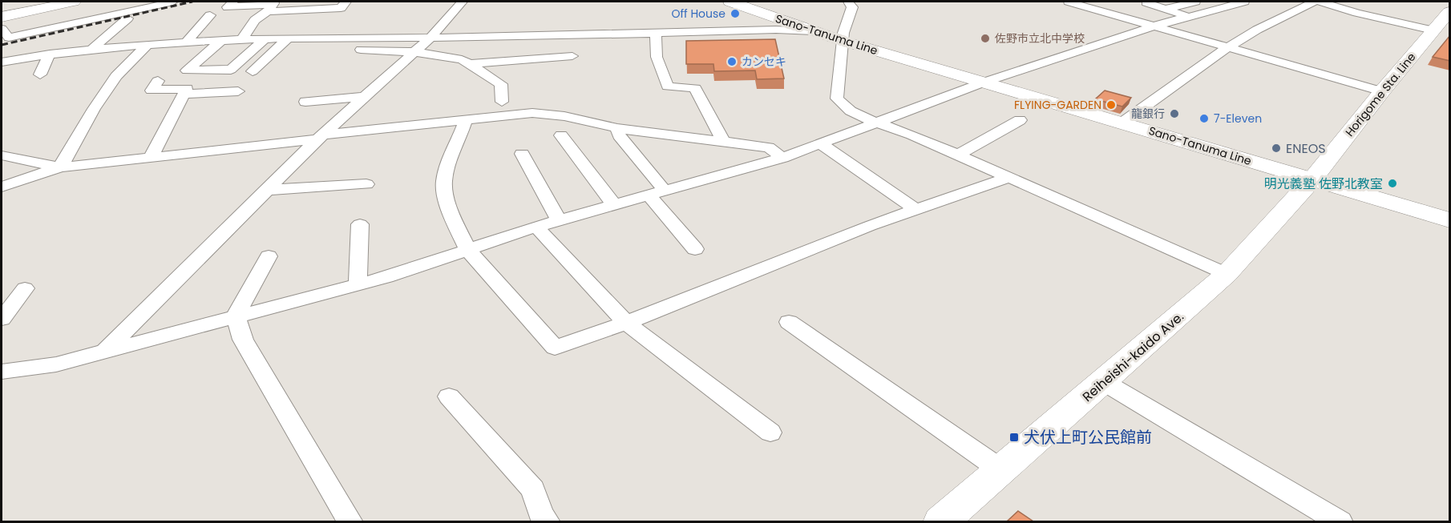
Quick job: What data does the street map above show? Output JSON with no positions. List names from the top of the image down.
{
  "streets": {
    "main road": ["Sano-Tanuma Line", "Horigome Sta. Line", "Reiheishi-kaido Ave."]
  },
  "crossings": [
    ["Sano-Tanuma Line", "Horigome Sta. Line"],
    ["Sano-Tanuma Line", "Reiheishi-kaido Ave."],
    ["Horigome Sta. Line", "Reiheishi-kaido Ave."]
  ],
  "places": {
    "other": [
      "Off House",
      "佐野市立北中学校",
      "カンセキ",
      "FLYING-GARDEN",
      "龍銀行",
      "7-Eleven",
      "ENEOS",
      "明光義塾 佐野北教室"
    ],
    "transit": ["犬伏上町公民館前"]
  }
}
